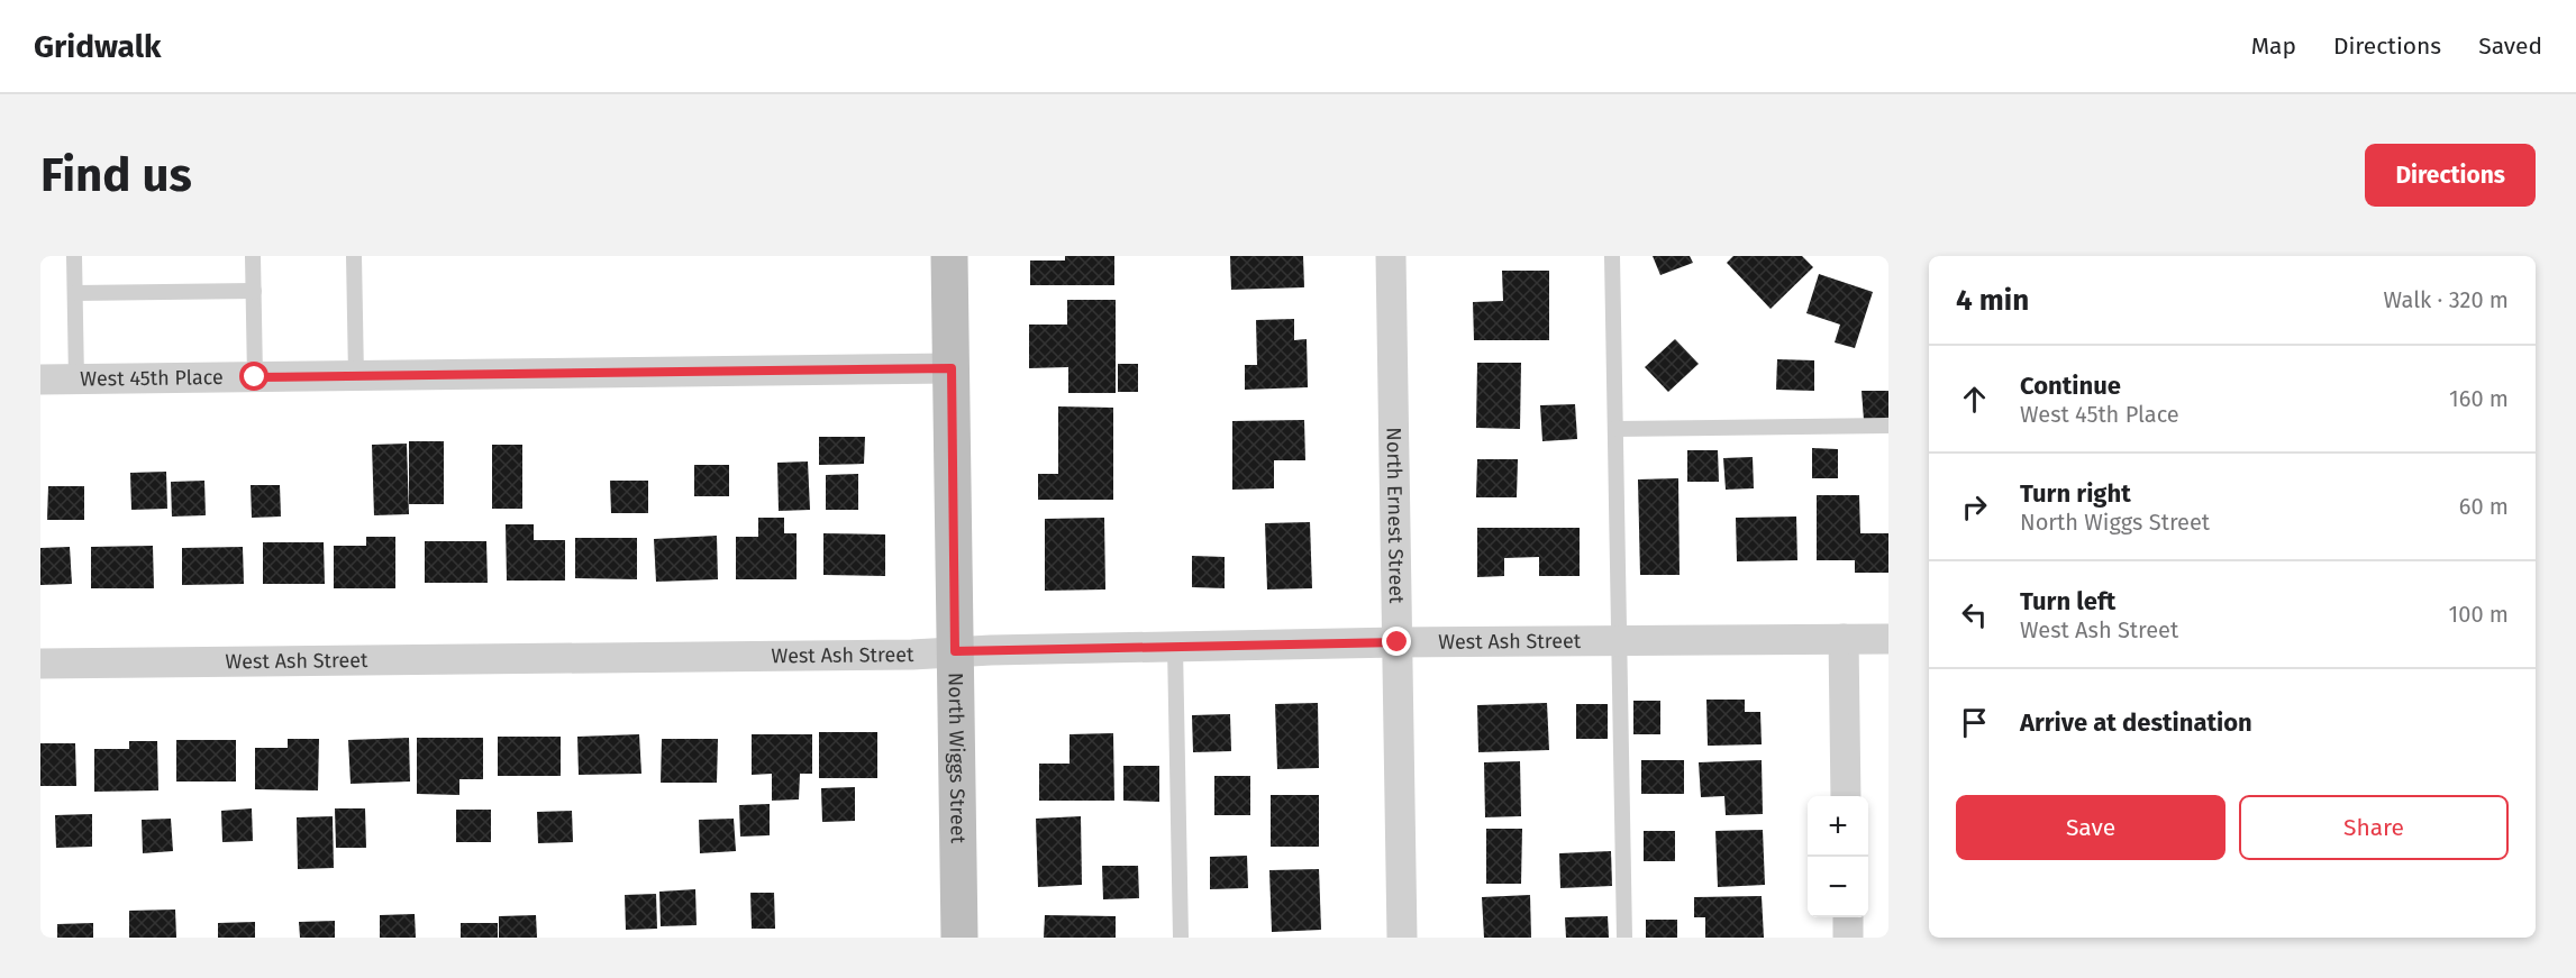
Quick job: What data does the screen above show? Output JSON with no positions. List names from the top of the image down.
{
  "streets": {
    "street": [
      "West 45th Place",
      "North Ernest Street",
      "West Ash Street",
      "North Wiggs Street"
    ]
  },
  "crossings": [
    ["West 45th Place", "North Wiggs Street"],
    ["North Ernest Street", "West Ash Street"],
    ["West Ash Street", "North Wiggs Street"]
  ],
  "page": {
    "header": "Gridwalk",
    "nav": ["Map", "Directions", "Saved"],
    "buttons": [
      "Directions",
      ["Save", "Share"]
    ],
    "title": "Find us",
    "heading": ["4 min", "Walk · 320 m"],
    "list": [
      ["Continue", "West 45th Place", "160 m"],
      ["Turn right", "North Wiggs Street", "60 m"],
      ["Turn left", "West Ash Street", "100 m"],
      "Arrive at destination"
    ],
    "map_buttons": ["+", "−"]
  }
}
